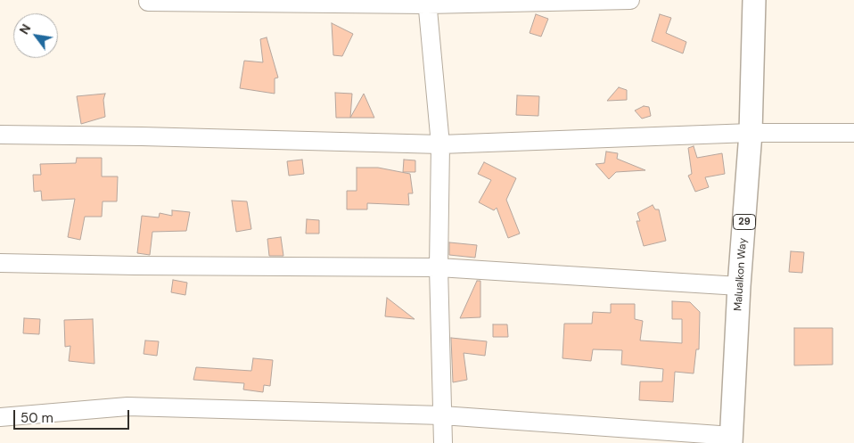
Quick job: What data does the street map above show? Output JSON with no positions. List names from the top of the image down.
{
  "streets": {
    "main road": ["29", "Malualkon Way"]
  },
  "scale_bar": "50 m",
  "north": "top left"
}
